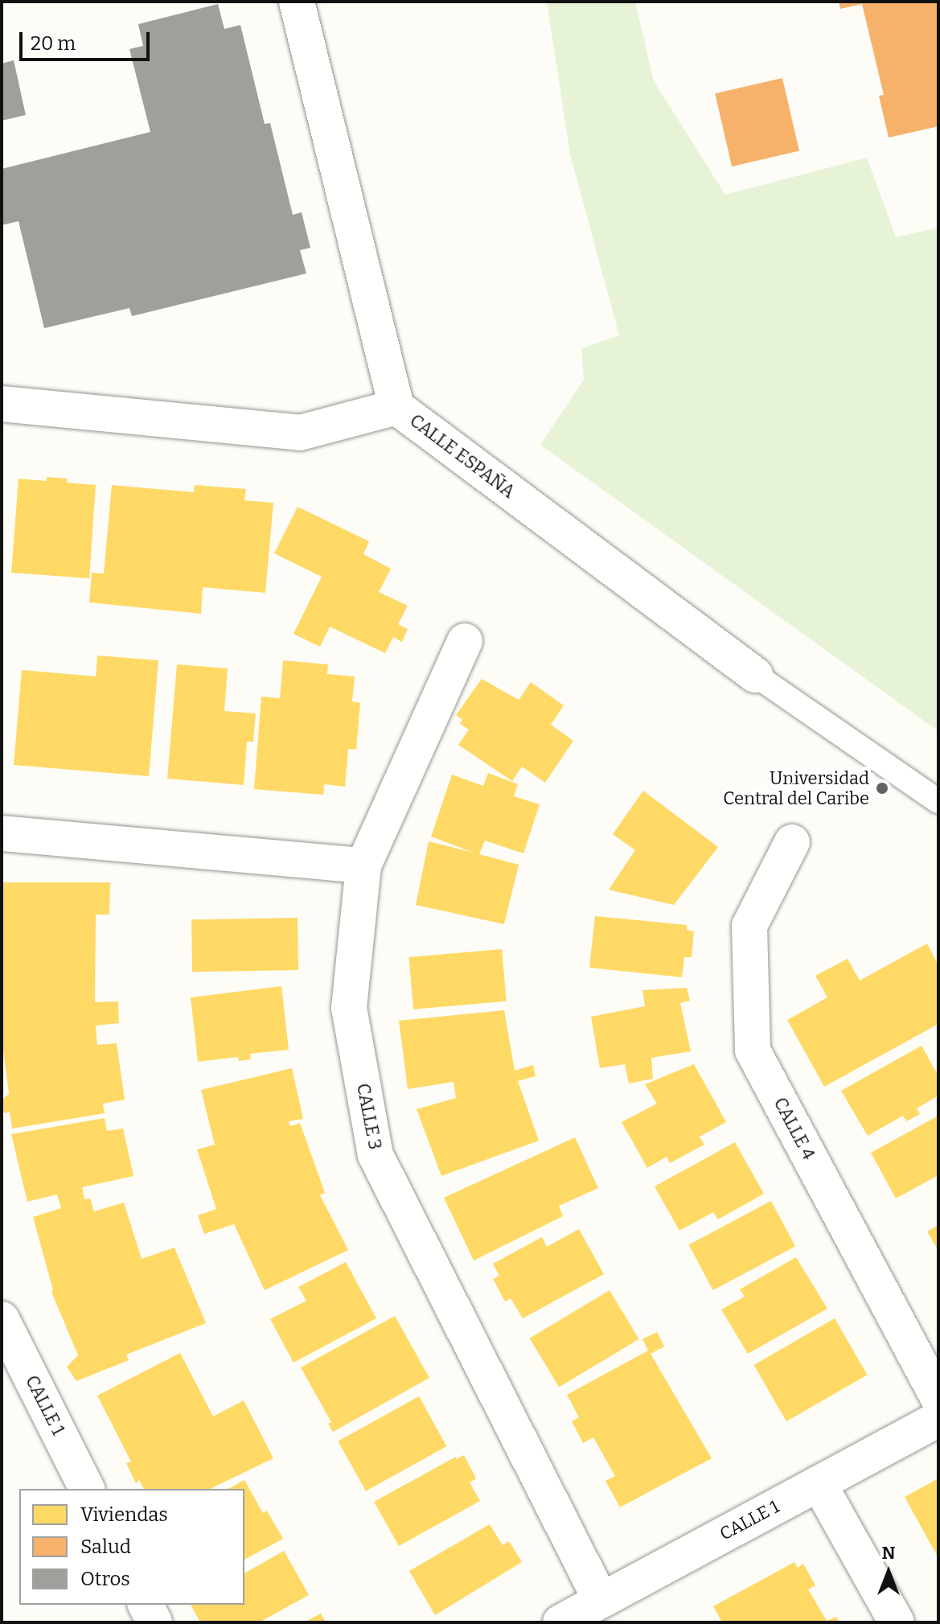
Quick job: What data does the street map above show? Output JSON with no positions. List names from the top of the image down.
{
  "streets": {
    "street": [
      "CALLE ESPAÑA",
      "CALLE 3",
      "CALLE 4",
      "CALLE 1"
    ]
  },
  "crossings": [
    ["CALLE 3", "CALLE 1"]
  ],
  "places": ["Universidad Central del Caribe"],
  "legend": ["Viviendas", "Salud", "Otros"],
  "scale_bar": "20 m",
  "north": "top"
}
